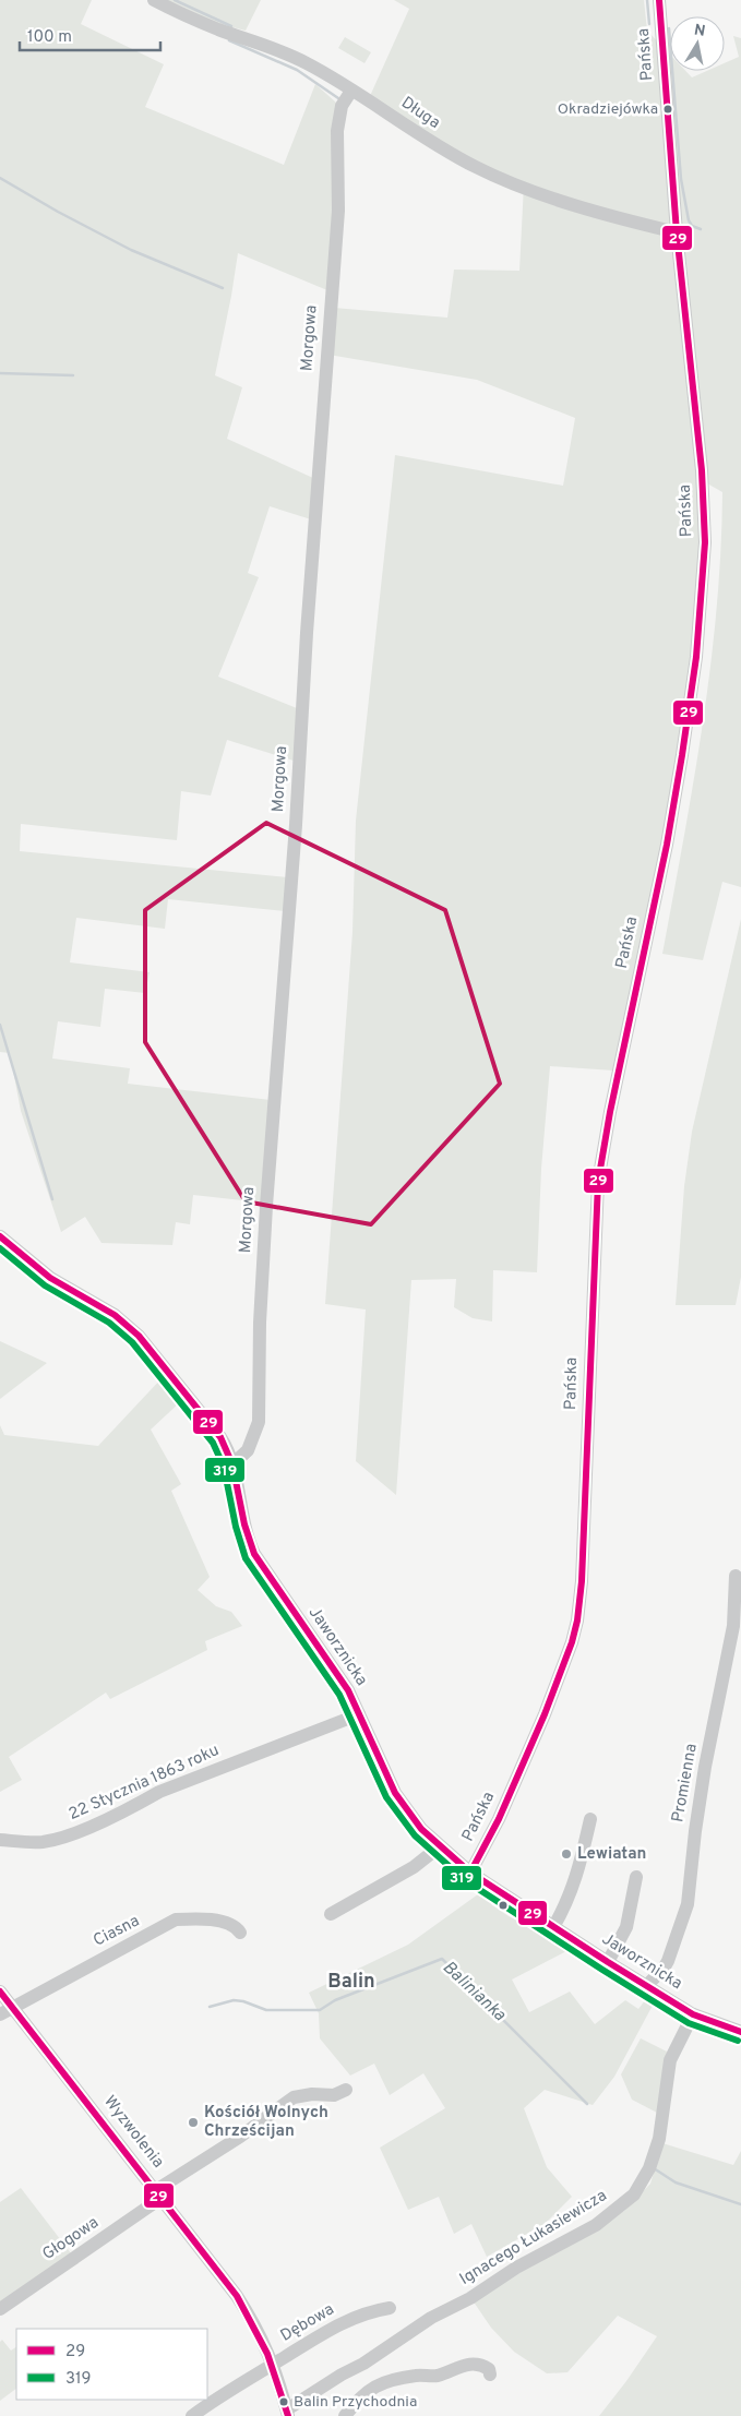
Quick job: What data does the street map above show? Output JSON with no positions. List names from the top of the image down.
{
  "streets": {
    "street": [
      "Pańska",
      "Długa",
      "Morgowa",
      "Jaworznicka",
      "22 Stycznia 1863 roku",
      "Promienna",
      "Ciasna",
      "Wyzwolenia",
      "Ignacego Łukasiewicza",
      "Głogowa",
      "Dębowa"
    ]
  },
  "crossings": [
    ["Pańska", "Długa"],
    ["Pańska", "Jaworznicka"],
    ["Długa", "Morgowa"],
    ["Morgowa", "Jaworznicka"],
    ["Jaworznicka", "22 Stycznia 1863 roku"],
    ["Jaworznicka", "Promienna"],
    ["Jaworznicka", "Ignacego Łukasiewicza"],
    ["Ciasna", "Wyzwolenia"],
    ["Wyzwolenia", "Ignacego Łukasiewicza"],
    ["Wyzwolenia", "Głogowa"],
    ["Wyzwolenia", "Dębowa"]
  ],
  "districts": ["Balin"],
  "water": ["Balinianka"],
  "places": [
    "Okradziejówka",
    "Lewiatan",
    "Kościół Wolnych Chrześcijan",
    "Balin Przychodnia"
  ],
  "lines": ["transit line 29", "transit line 319"],
  "legend": ["29", "319"],
  "scale_bar": "100 m",
  "north": "top"
}
